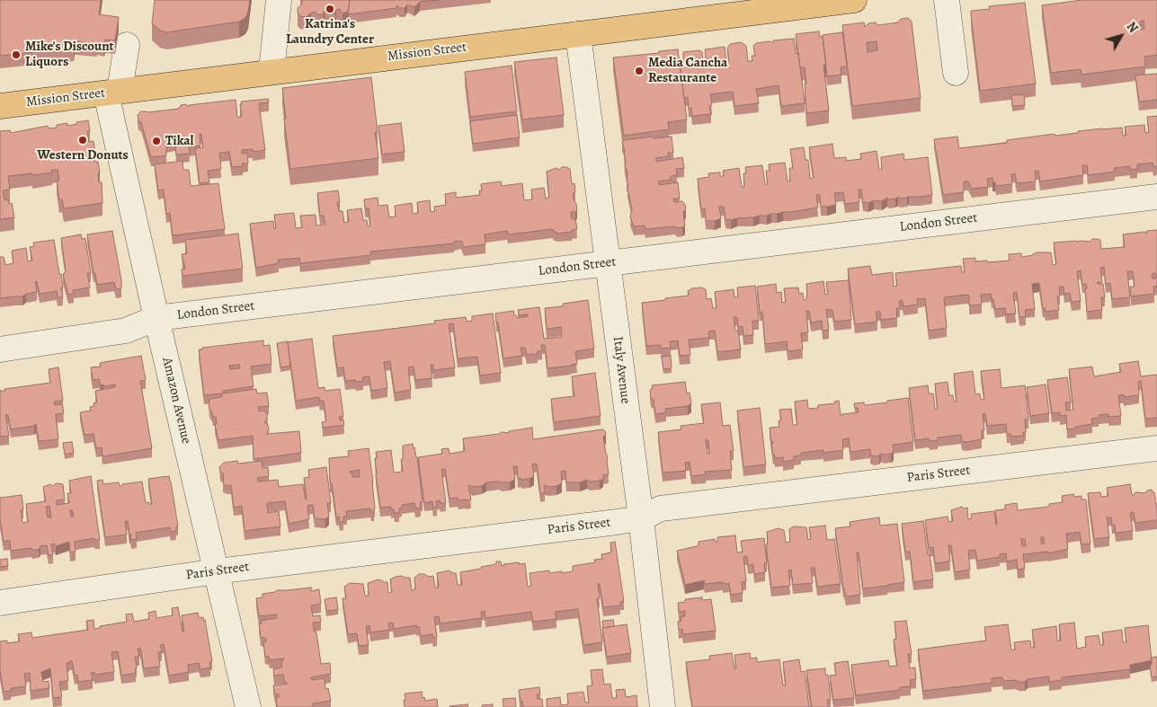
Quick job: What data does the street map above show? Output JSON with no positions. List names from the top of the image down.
{
  "streets": {
    "main road": ["Mission Street"],
    "street": [
      "London Street",
      "Italy Avenue",
      "Amazon Avenue",
      "Paris Street"
    ]
  },
  "crossings": [
    ["Mission Street", "Italy Avenue"],
    ["Mission Street", "Amazon Avenue"],
    ["London Street", "Italy Avenue"],
    ["London Street", "Amazon Avenue"],
    ["Italy Avenue", "Paris Street"],
    ["Amazon Avenue", "Paris Street"]
  ],
  "places": [
    "Katrina's Laundry Center",
    "Mike's Discount Liquors",
    "Media Cancha Restaurante",
    "Western Donuts",
    "Tikal"
  ],
  "north": "top right"
}
